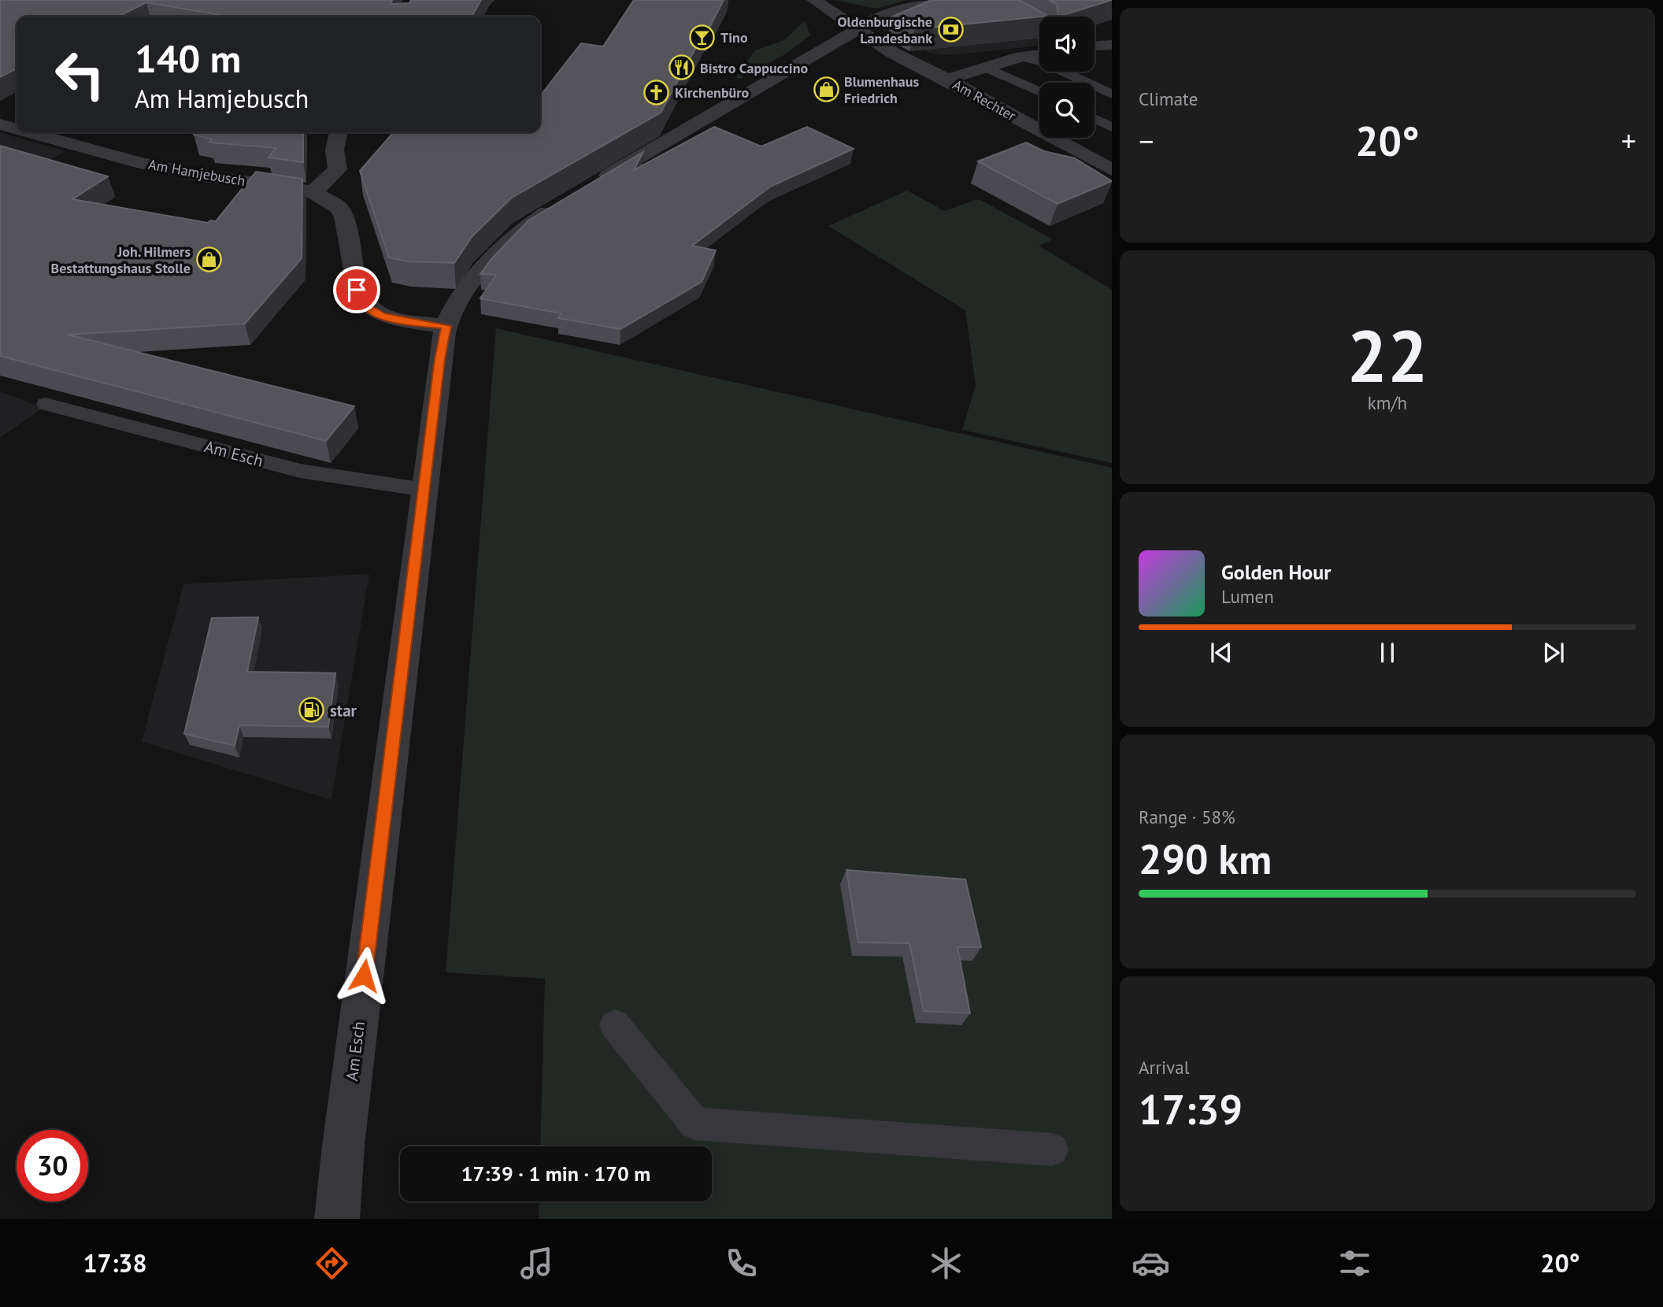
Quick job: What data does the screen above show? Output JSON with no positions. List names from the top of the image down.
{
  "streets": {
    "street": ["Am Rechter", "Am Hamjebusch", "Am Esch"]
  },
  "crossings": [
    ["Am Hamjebusch", "Am Esch"]
  ],
  "places": {
    "bank": ["Oldenburgische Landesbank"],
    "bar": ["Tino"],
    "restaurant": ["Bistro Cappuccino"],
    "shop": ["Blumenhaus Friedrich", "Joh. Hilmers Bestattungshaus Stolle"],
    "church": ["Kirchenbüro"],
    "fuel station": ["star"]
  },
  "page": {
    "tile": [
      "Climate",
      ["22", "km/h"],
      ["Range · 58%", "290 km"],
      ["Arrival", "17:39"]
    ],
    "turn": ["140 m", "Am Hamjebusch"],
    "heat": ["−", "20°", "+"],
    "song": ["Golden Hour", "Lumen"],
    "limit": "30",
    "trip": "17:39 · 1 min · 170 m",
    "tabs": ["17:38", "20°"]
  }
}
